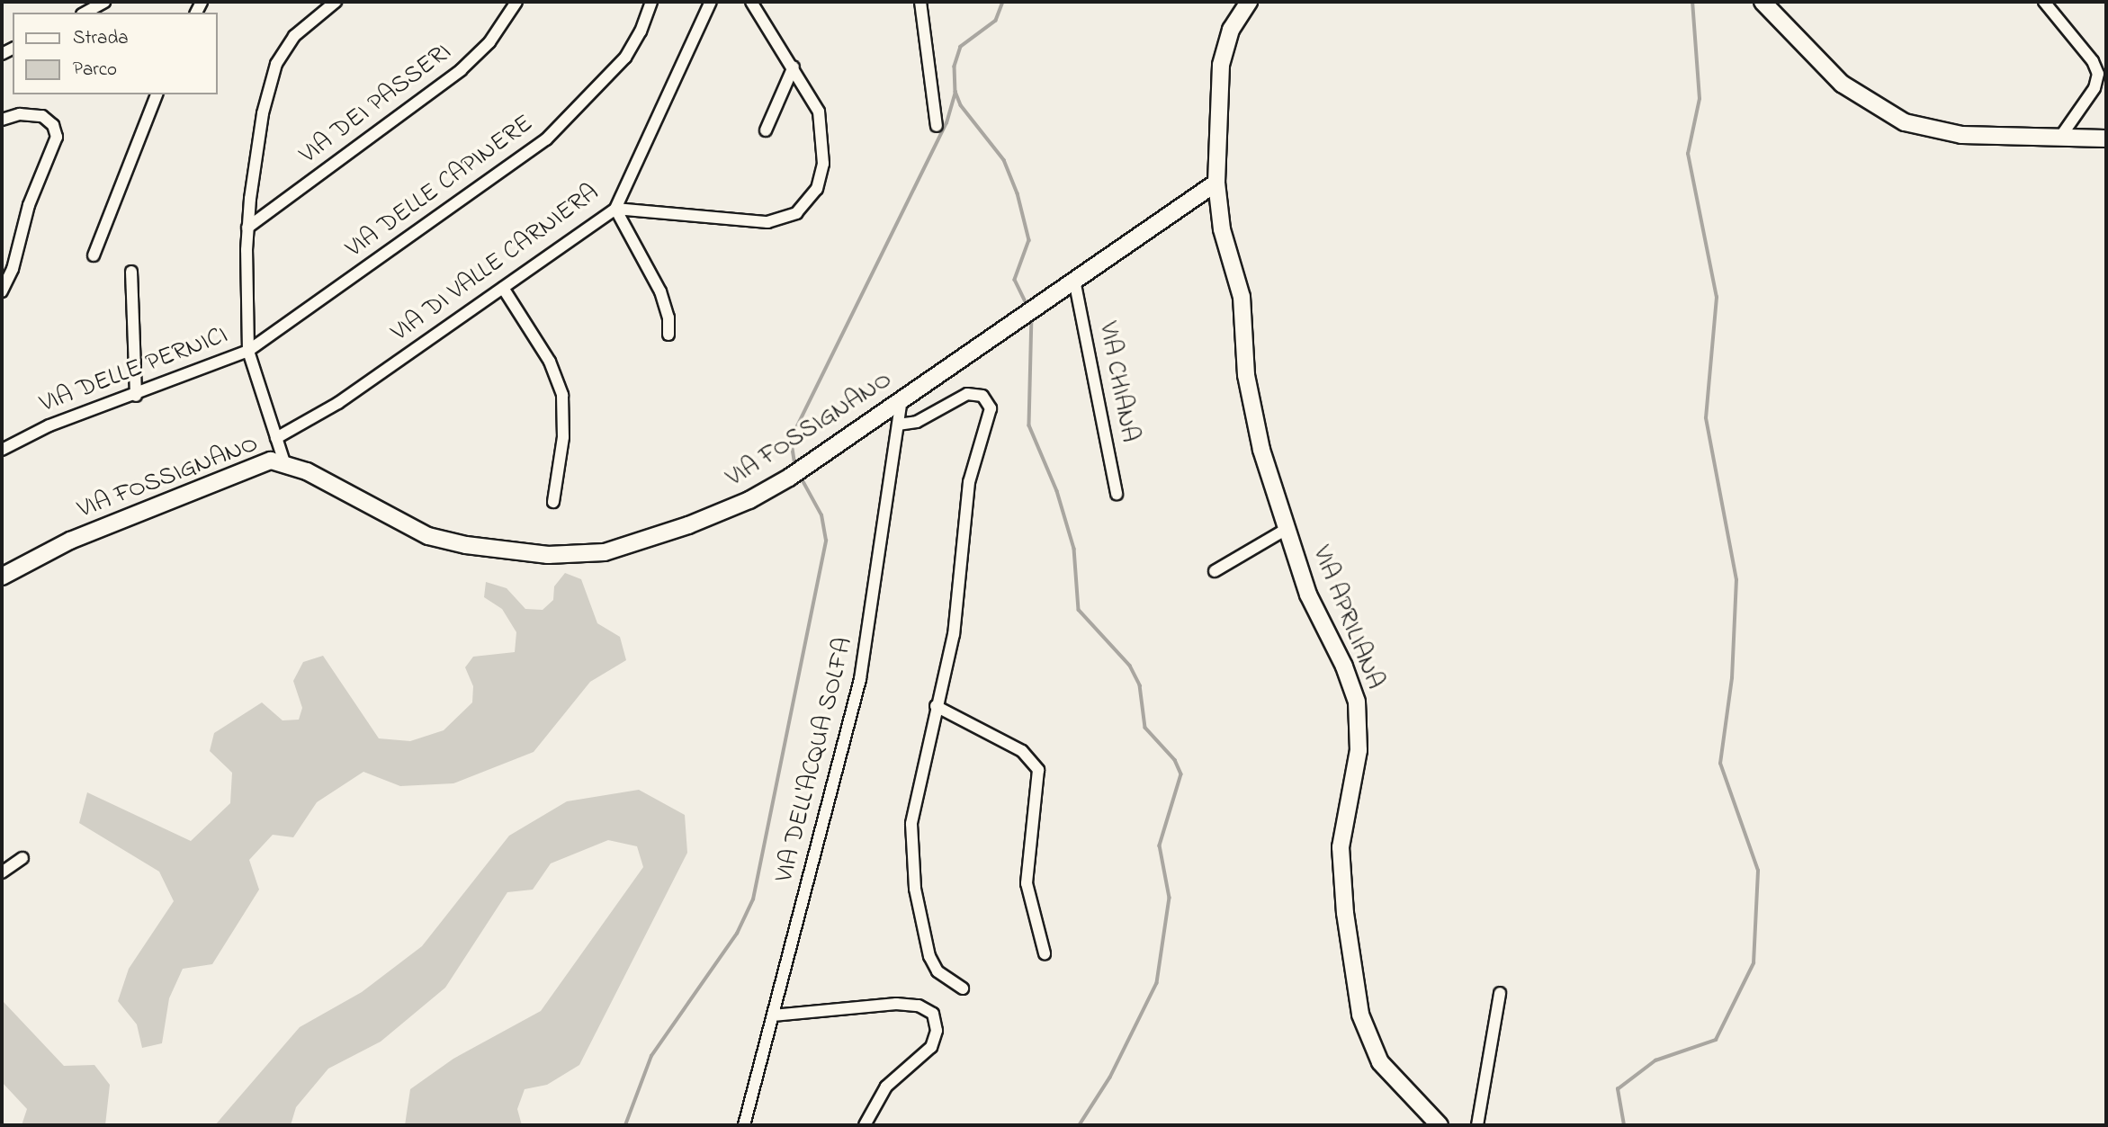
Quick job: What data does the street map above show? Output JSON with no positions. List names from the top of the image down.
{
  "streets": {
    "street": [
      "VIA DEI PASSERI",
      "VIA DELLE CAPINERE",
      "VIA DI VALLE CARNIERA",
      "VIA DELLE PERNICI",
      "VIA CHIANA",
      "VIA FOSSIGNANO",
      "VIA APRILIANA",
      "VIA DELL'ACQUA SOLFA"
    ]
  },
  "crossings": [
    ["VIA DELLE CAPINERE", "VIA DELLE PERNICI"],
    ["VIA CHIANA", "VIA FOSSIGNANO"],
    ["VIA FOSSIGNANO", "VIA APRILIANA"],
    ["VIA FOSSIGNANO", "VIA DELL'ACQUA SOLFA"]
  ],
  "legend": ["Strada", "Parco"]
}
